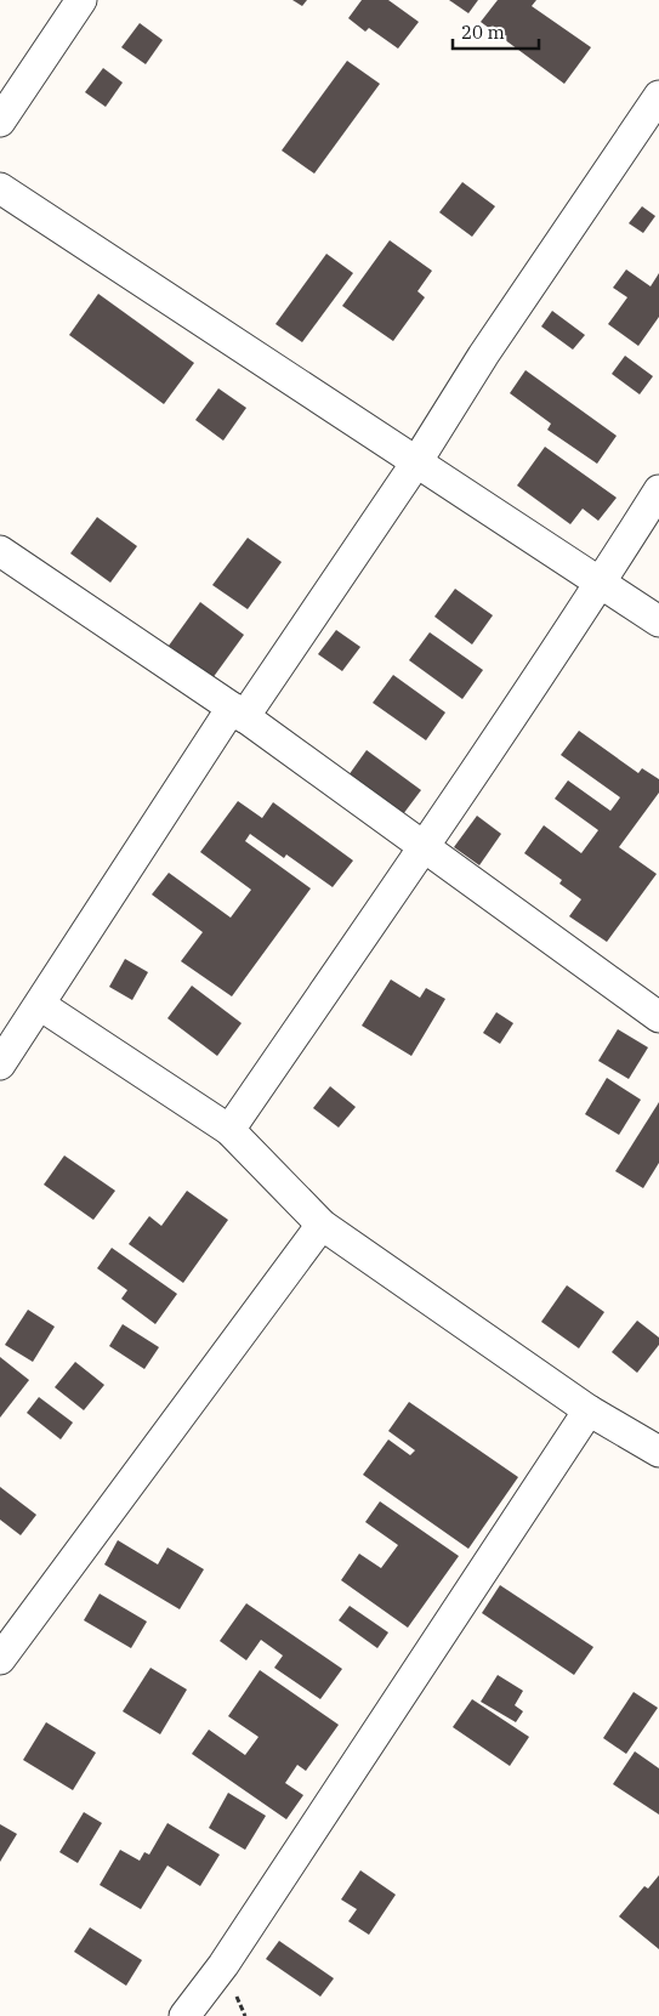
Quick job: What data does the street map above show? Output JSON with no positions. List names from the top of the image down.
{
  "scale_bar": "20 m"
}
